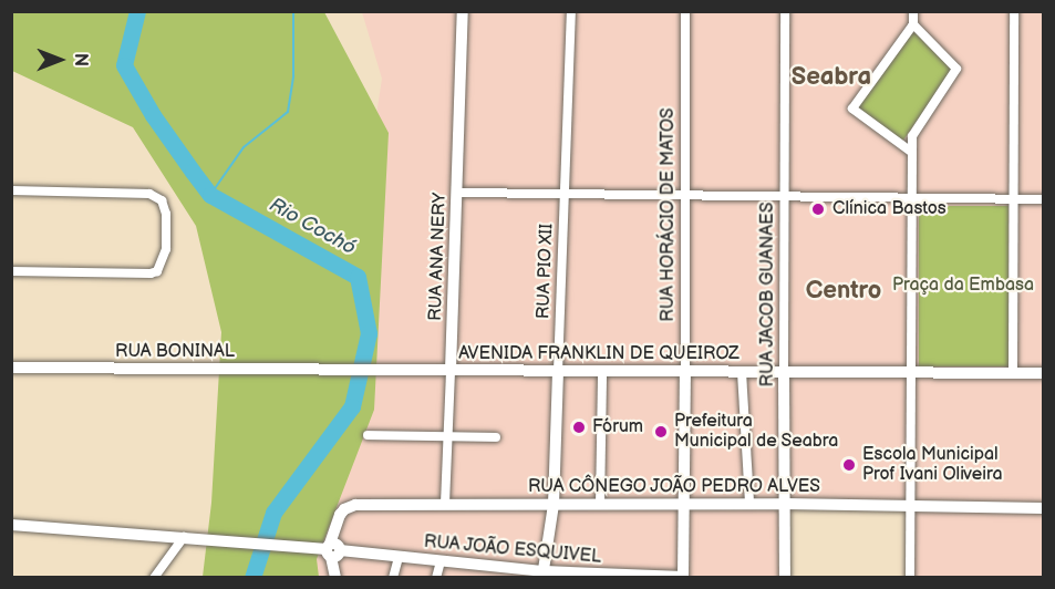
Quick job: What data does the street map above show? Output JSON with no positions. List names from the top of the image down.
{
  "streets": {
    "street": [
      "RUA HORÁCIO DE MATOS",
      "RUA ANA NERY",
      "RUA PIO XII",
      "RUA JACOB GUANAES",
      "RUA BONINAL",
      "AVENIDA FRANKLIN DE QUEIROZ",
      "RUA CÔNEGO JOÃO PEDRO ALVES",
      "RUA JOÃO ESQUIVEL"
    ]
  },
  "crossings": [
    ["RUA HORÁCIO DE MATOS", "AVENIDA FRANKLIN DE QUEIROZ"],
    ["RUA HORÁCIO DE MATOS", "RUA CÔNEGO JOÃO PEDRO ALVES"],
    ["RUA HORÁCIO DE MATOS", "RUA JOÃO ESQUIVEL"],
    ["RUA ANA NERY", "AVENIDA FRANKLIN DE QUEIROZ"],
    ["RUA ANA NERY", "RUA CÔNEGO JOÃO PEDRO ALVES"],
    ["RUA PIO XII", "AVENIDA FRANKLIN DE QUEIROZ"],
    ["RUA PIO XII", "RUA CÔNEGO JOÃO PEDRO ALVES"],
    ["RUA PIO XII", "RUA JOÃO ESQUIVEL"],
    ["RUA JACOB GUANAES", "AVENIDA FRANKLIN DE QUEIROZ"],
    ["RUA JACOB GUANAES", "RUA CÔNEGO JOÃO PEDRO ALVES"],
    ["RUA BONINAL", "AVENIDA FRANKLIN DE QUEIROZ"],
    ["RUA CÔNEGO JOÃO PEDRO ALVES", "RUA JOÃO ESQUIVEL"]
  ],
  "districts": ["Seabra", "Centro"],
  "water": ["Rio Cochó"],
  "parks": ["Praça da Embasa"],
  "places": [
    "Clínica Bastos",
    "Fórum",
    "Prefeitura Municipal de Seabra",
    "Escola Municipal Prof Ivani Oliveira"
  ],
  "north": "right"
}
